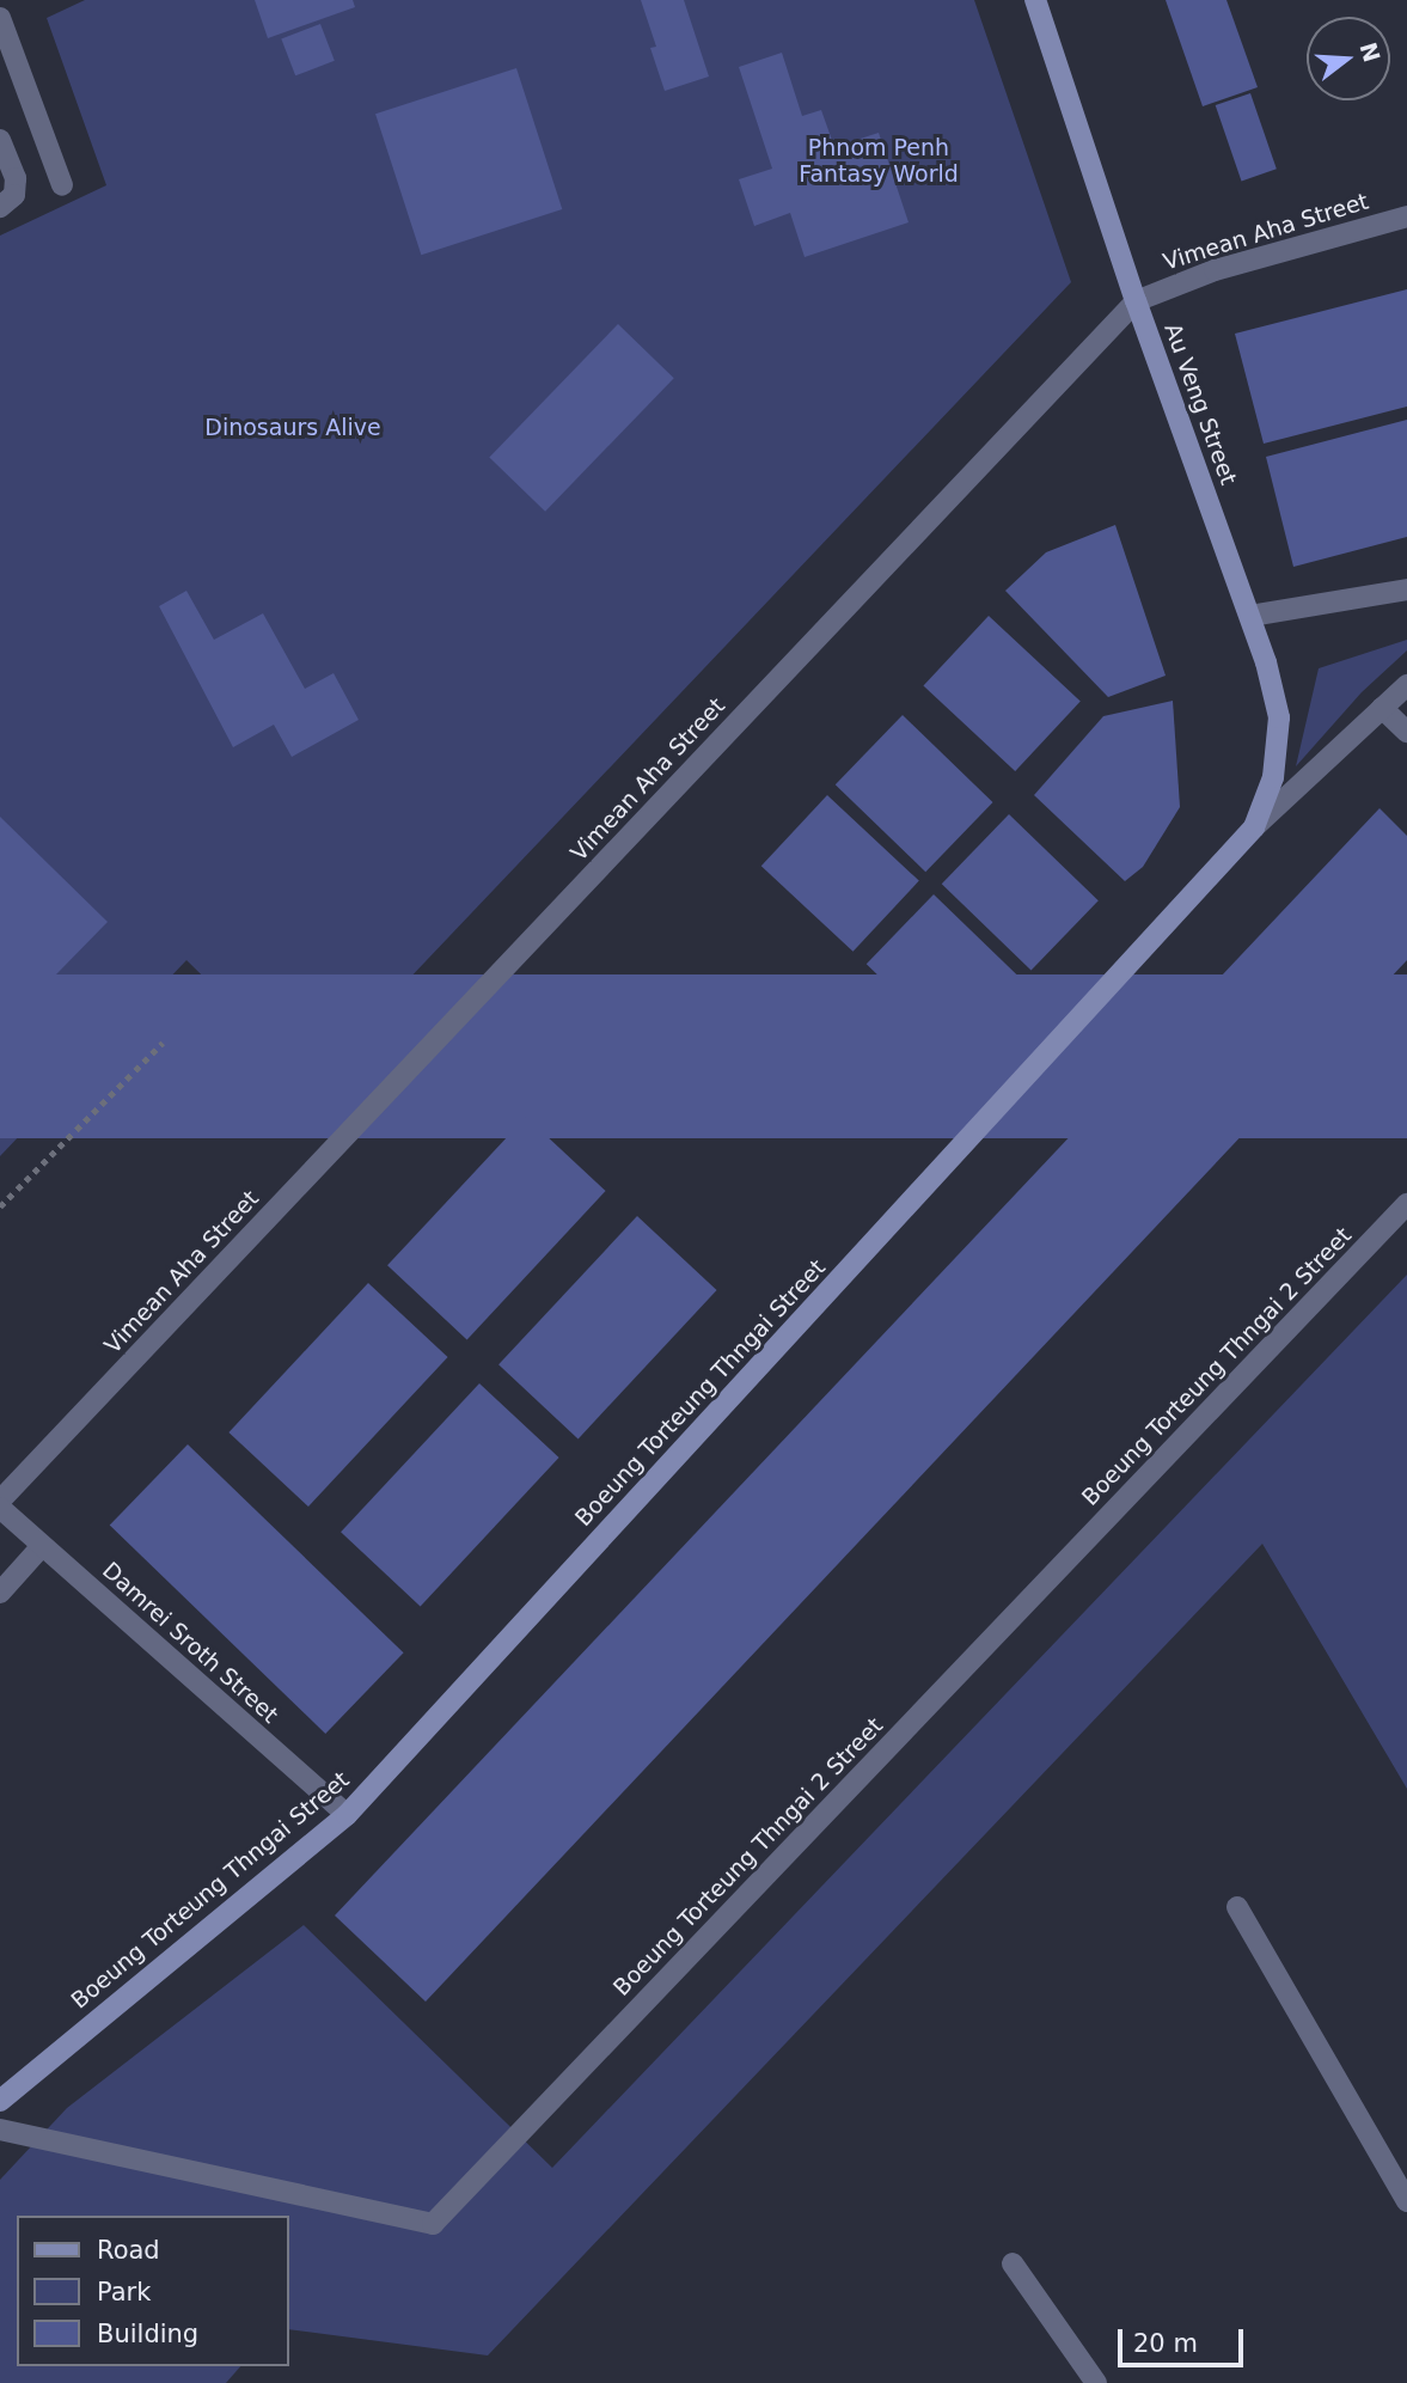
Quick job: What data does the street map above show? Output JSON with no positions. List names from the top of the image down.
{
  "streets": {
    "street": [
      "Vimean Aha Street",
      "Au Veng Street",
      "Boeung Torteung Thngai 2 Street",
      "Boeung Torteung Thngai Street",
      "Damrei Sroth Street"
    ]
  },
  "crossings": [
    ["Vimean Aha Street", "Au Veng Street"],
    ["Au Veng Street", "Boeung Torteung Thngai Street"],
    ["Boeung Torteung Thngai Street", "Damrei Sroth Street"]
  ],
  "parks": ["Phnom Penh Fantasy World", "Dinosaurs Alive"],
  "legend": ["Road", "Park", "Building"],
  "scale_bar": "20 m",
  "north": "right"
}
